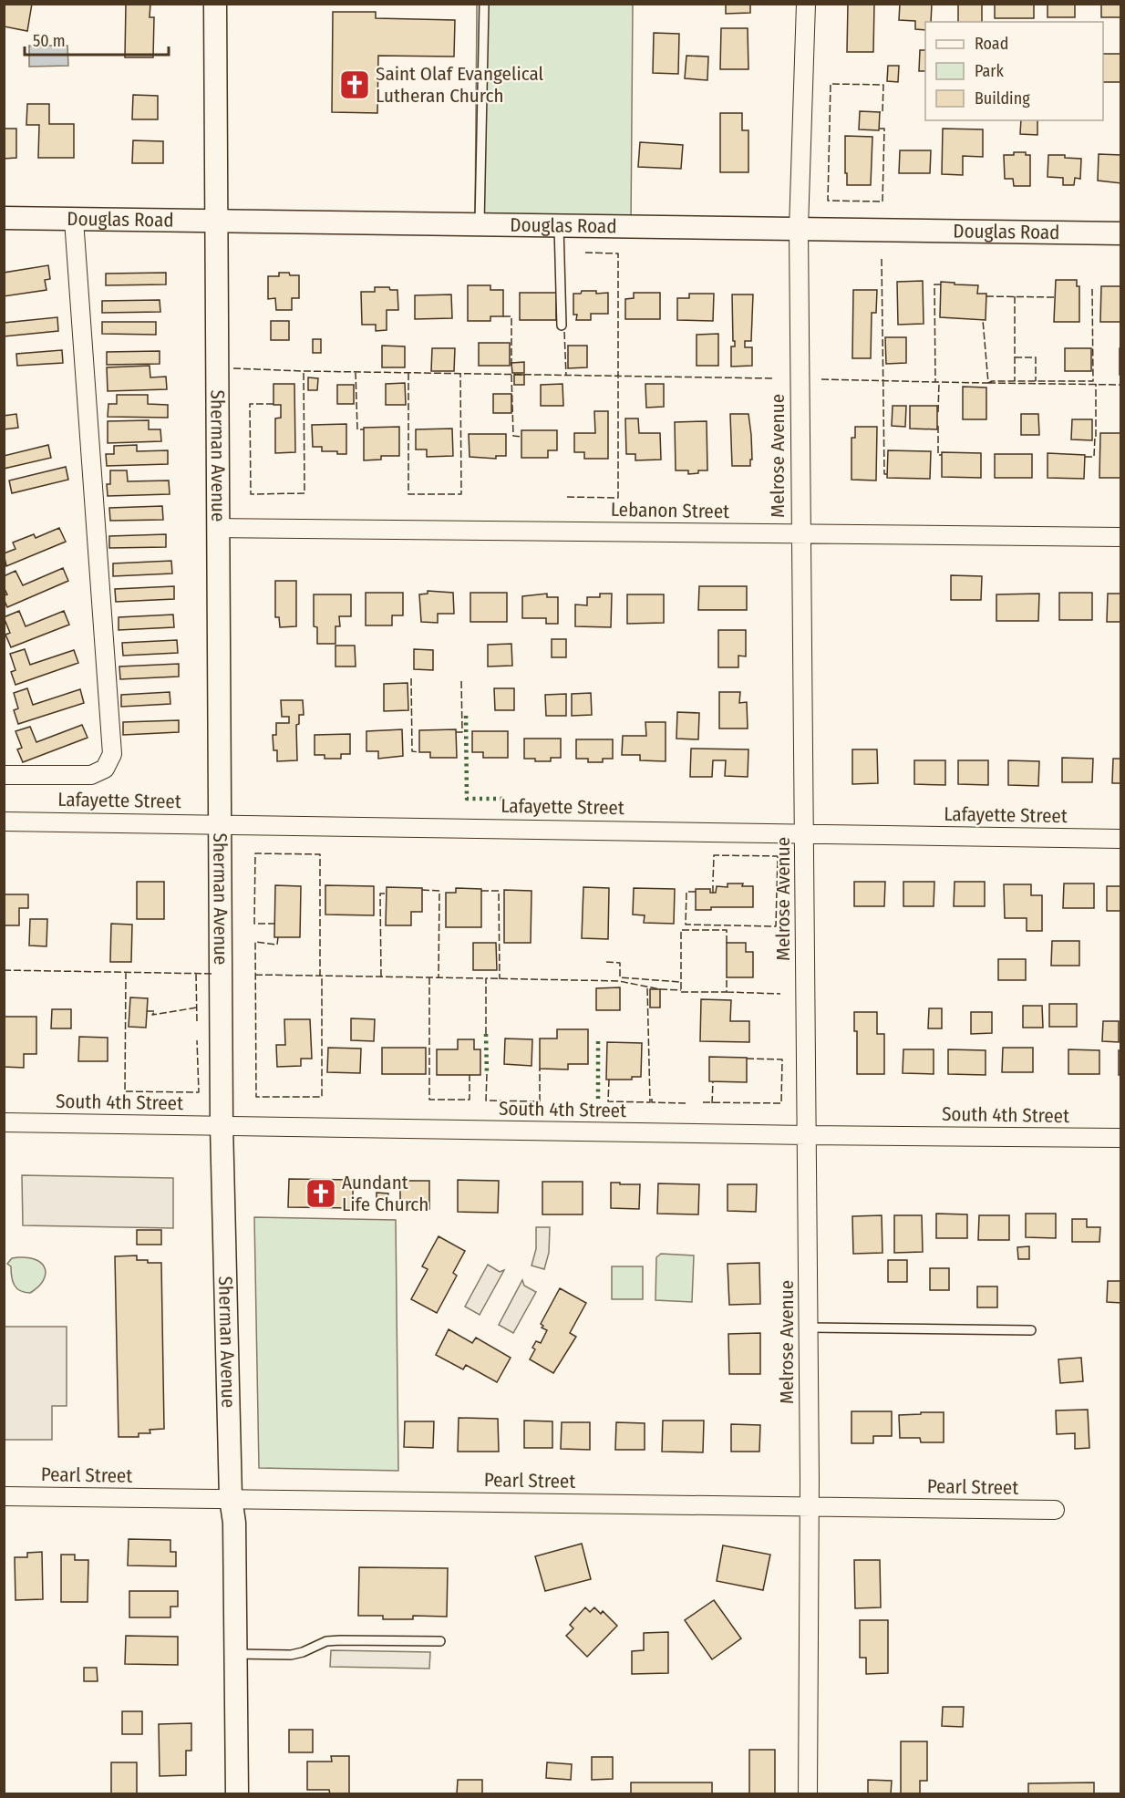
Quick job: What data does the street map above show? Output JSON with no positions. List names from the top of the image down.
{
  "streets": {
    "street": [
      "Douglas Road",
      "Sherman Avenue",
      "Melrose Avenue",
      "Lebanon Street",
      "Lafayette Street",
      "South 4th Street",
      "Pearl Street"
    ]
  },
  "crossings": [
    ["Douglas Road", "Sherman Avenue"],
    ["Douglas Road", "Melrose Avenue"],
    ["Sherman Avenue", "Lebanon Street"],
    ["Sherman Avenue", "Lafayette Street"],
    ["Sherman Avenue", "South 4th Street"],
    ["Sherman Avenue", "Pearl Street"],
    ["Melrose Avenue", "Lebanon Street"],
    ["Melrose Avenue", "Lafayette Street"],
    ["Melrose Avenue", "South 4th Street"],
    ["Melrose Avenue", "Pearl Street"]
  ],
  "places": {
    "church": ["Saint Olaf Evangelical Lutheran Church", "Aundant Life Church"]
  },
  "legend": ["Road", "Park", "Building"],
  "scale_bar": "50 m"
}
